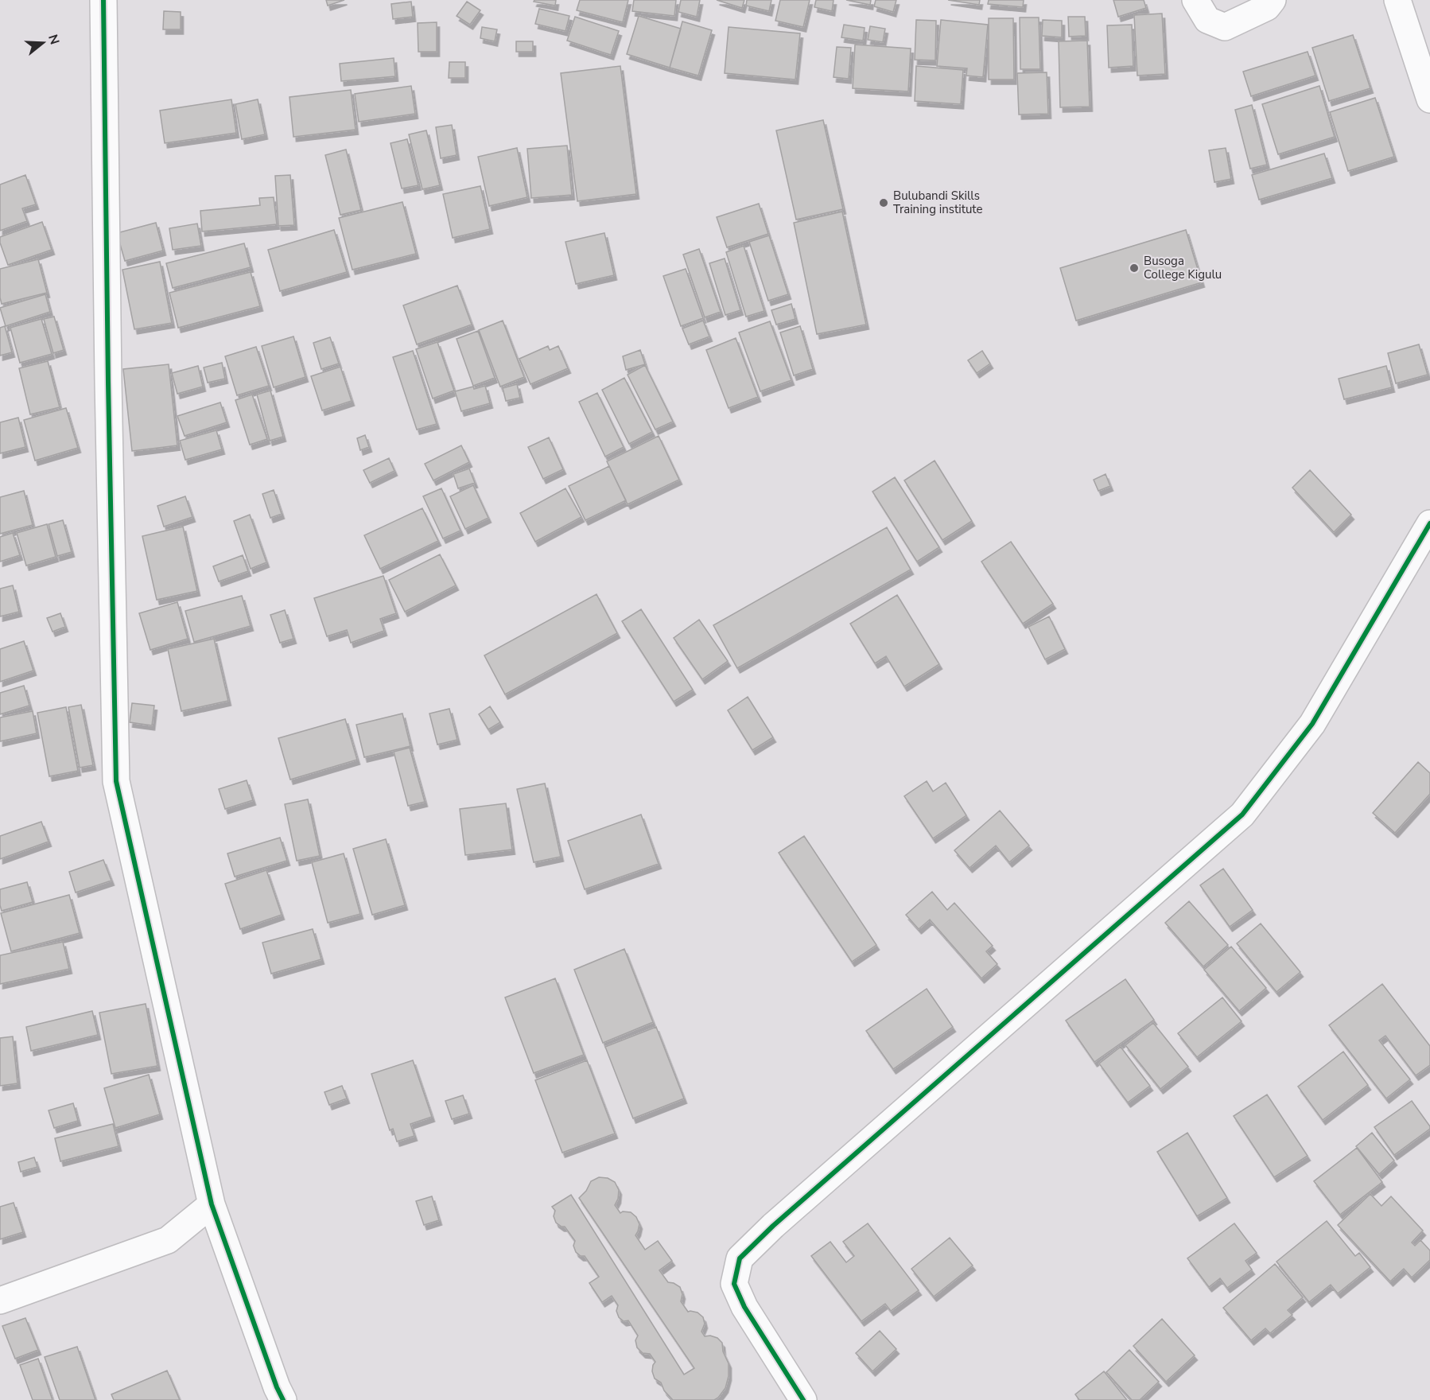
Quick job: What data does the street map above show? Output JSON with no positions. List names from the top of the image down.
{
  "places": ["Bulubandi Skills Training institute", "Busoga College Kigulu"],
  "north": "right"
}
